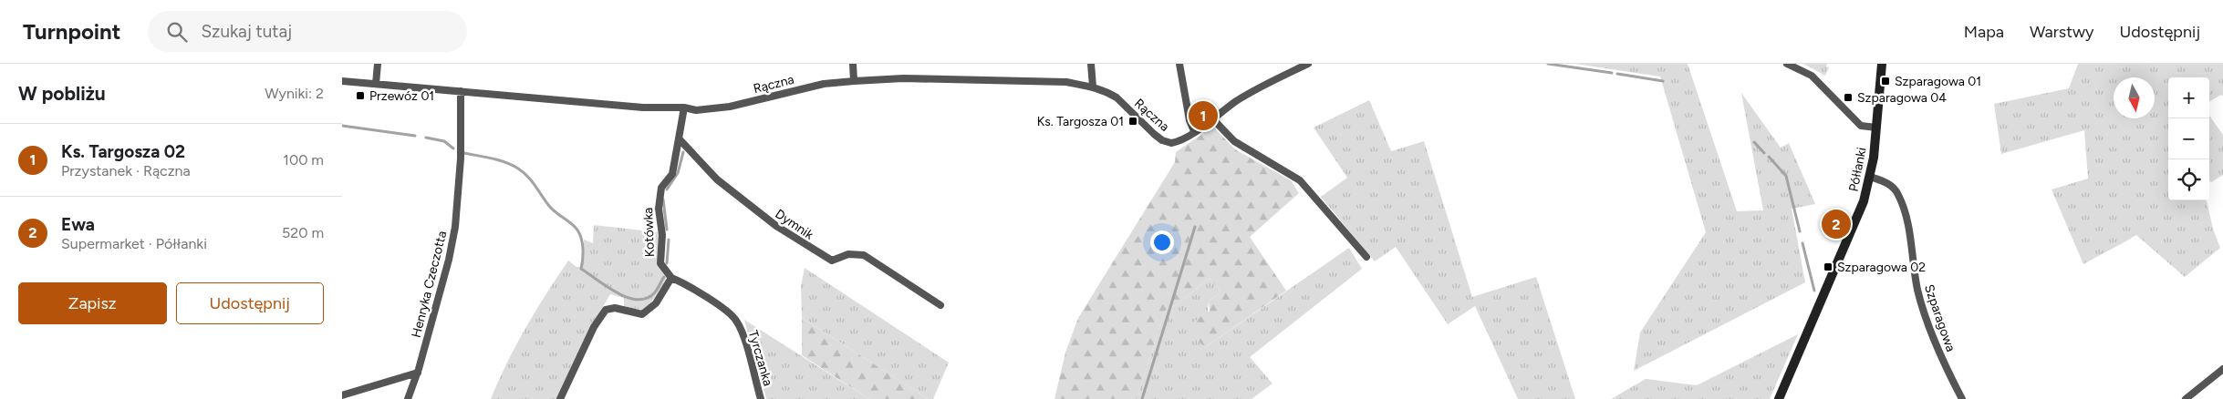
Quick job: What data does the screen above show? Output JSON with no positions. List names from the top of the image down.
{
  "streets": {
    "street": [
      "Rączna",
      "Półłanki",
      "Dymnik",
      "Kotówka",
      "Henryka Czeczotta",
      "Szparagowa",
      "Tyrczanka"
    ]
  },
  "crossings": [
    ["Rączna", "Henryka Czeczotta"],
    ["Półłanki", "Szparagowa"],
    ["Dymnik", "Kotówka"],
    ["Kotówka", "Tyrczanka"]
  ],
  "places": {
    "transit": [
      "Szparagowa 01",
      "Przewóz 01",
      "Szparagowa 04",
      "Ks. Targosza 01",
      "Szparagowa 02"
    ]
  },
  "north": "bottom",
  "page": {
    "header": "Turnpoint",
    "search": "Szukaj tutaj",
    "nav": ["Mapa", "Warstwy", "Udostępnij"],
    "heading": ["W pobliżu", "Wyniki: 2"],
    "map_buttons": ["+", "−"],
    "pins": ["1", "2"],
    "list": [
      {
        "mark": "1",
        "name": "Ks. Targosza 02",
        "note": "Przystanek · Rączna",
        "value": "100 m"
      },
      {
        "mark": "2",
        "name": "Ewa",
        "note": "Supermarket · Półłanki",
        "value": "520 m"
      }
    ],
    "buttons": ["Zapisz", "Udostępnij"]
  }
}
